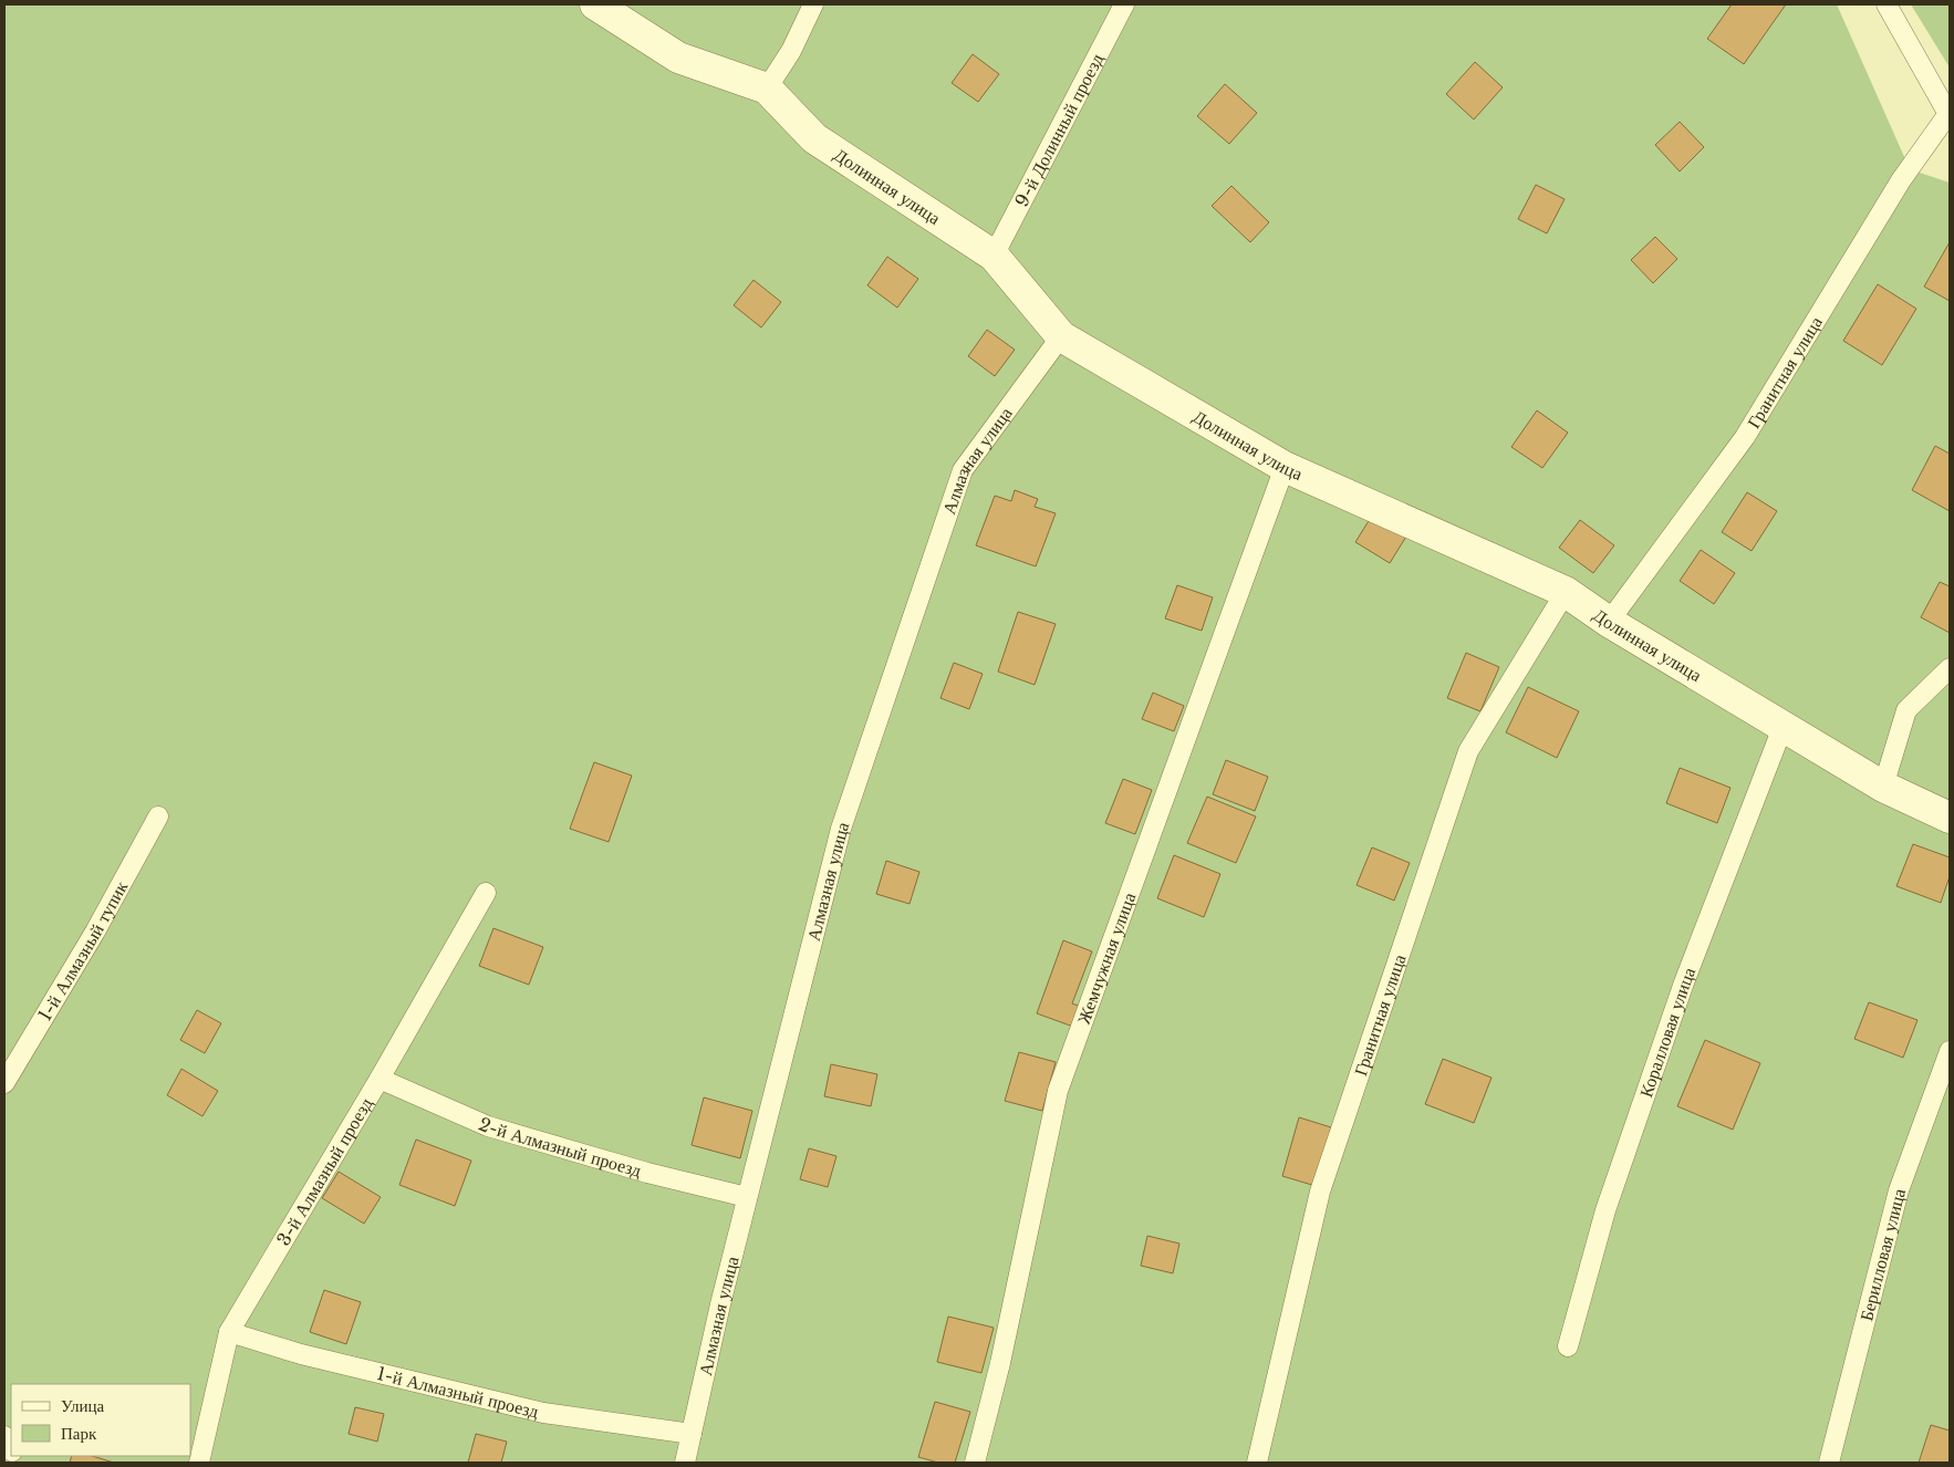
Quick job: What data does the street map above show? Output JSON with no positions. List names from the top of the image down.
{
  "streets": {
    "street": ["Долинная улица"],
    "lane": [
      "9-й Долинный проезд",
      "Гранитная улица",
      "Алмазная улица",
      "1-й Алмазный тупик",
      "Жемчужная улица",
      "Коралловая улица",
      "2-й Алмазный проезд",
      "3-й Алмазный проезд",
      "Берилловая улица",
      "1-й Алмазный проезд"
    ]
  },
  "crossings": [
    ["9-й Долинный проезд", "Долинная улица"],
    ["Долинная улица", "Гранитная улица"],
    ["Долинная улица", "Алмазная улица"],
    ["Долинная улица", "Жемчужная улица"],
    ["Долинная улица", "Коралловая улица"],
    ["Алмазная улица", "2-й Алмазный проезд"],
    ["Алмазная улица", "1-й Алмазный проезд"],
    ["2-й Алмазный проезд", "3-й Алмазный проезд"],
    ["3-й Алмазный проезд", "1-й Алмазный проезд"]
  ],
  "legend": ["Улица", "Парк"]
}
